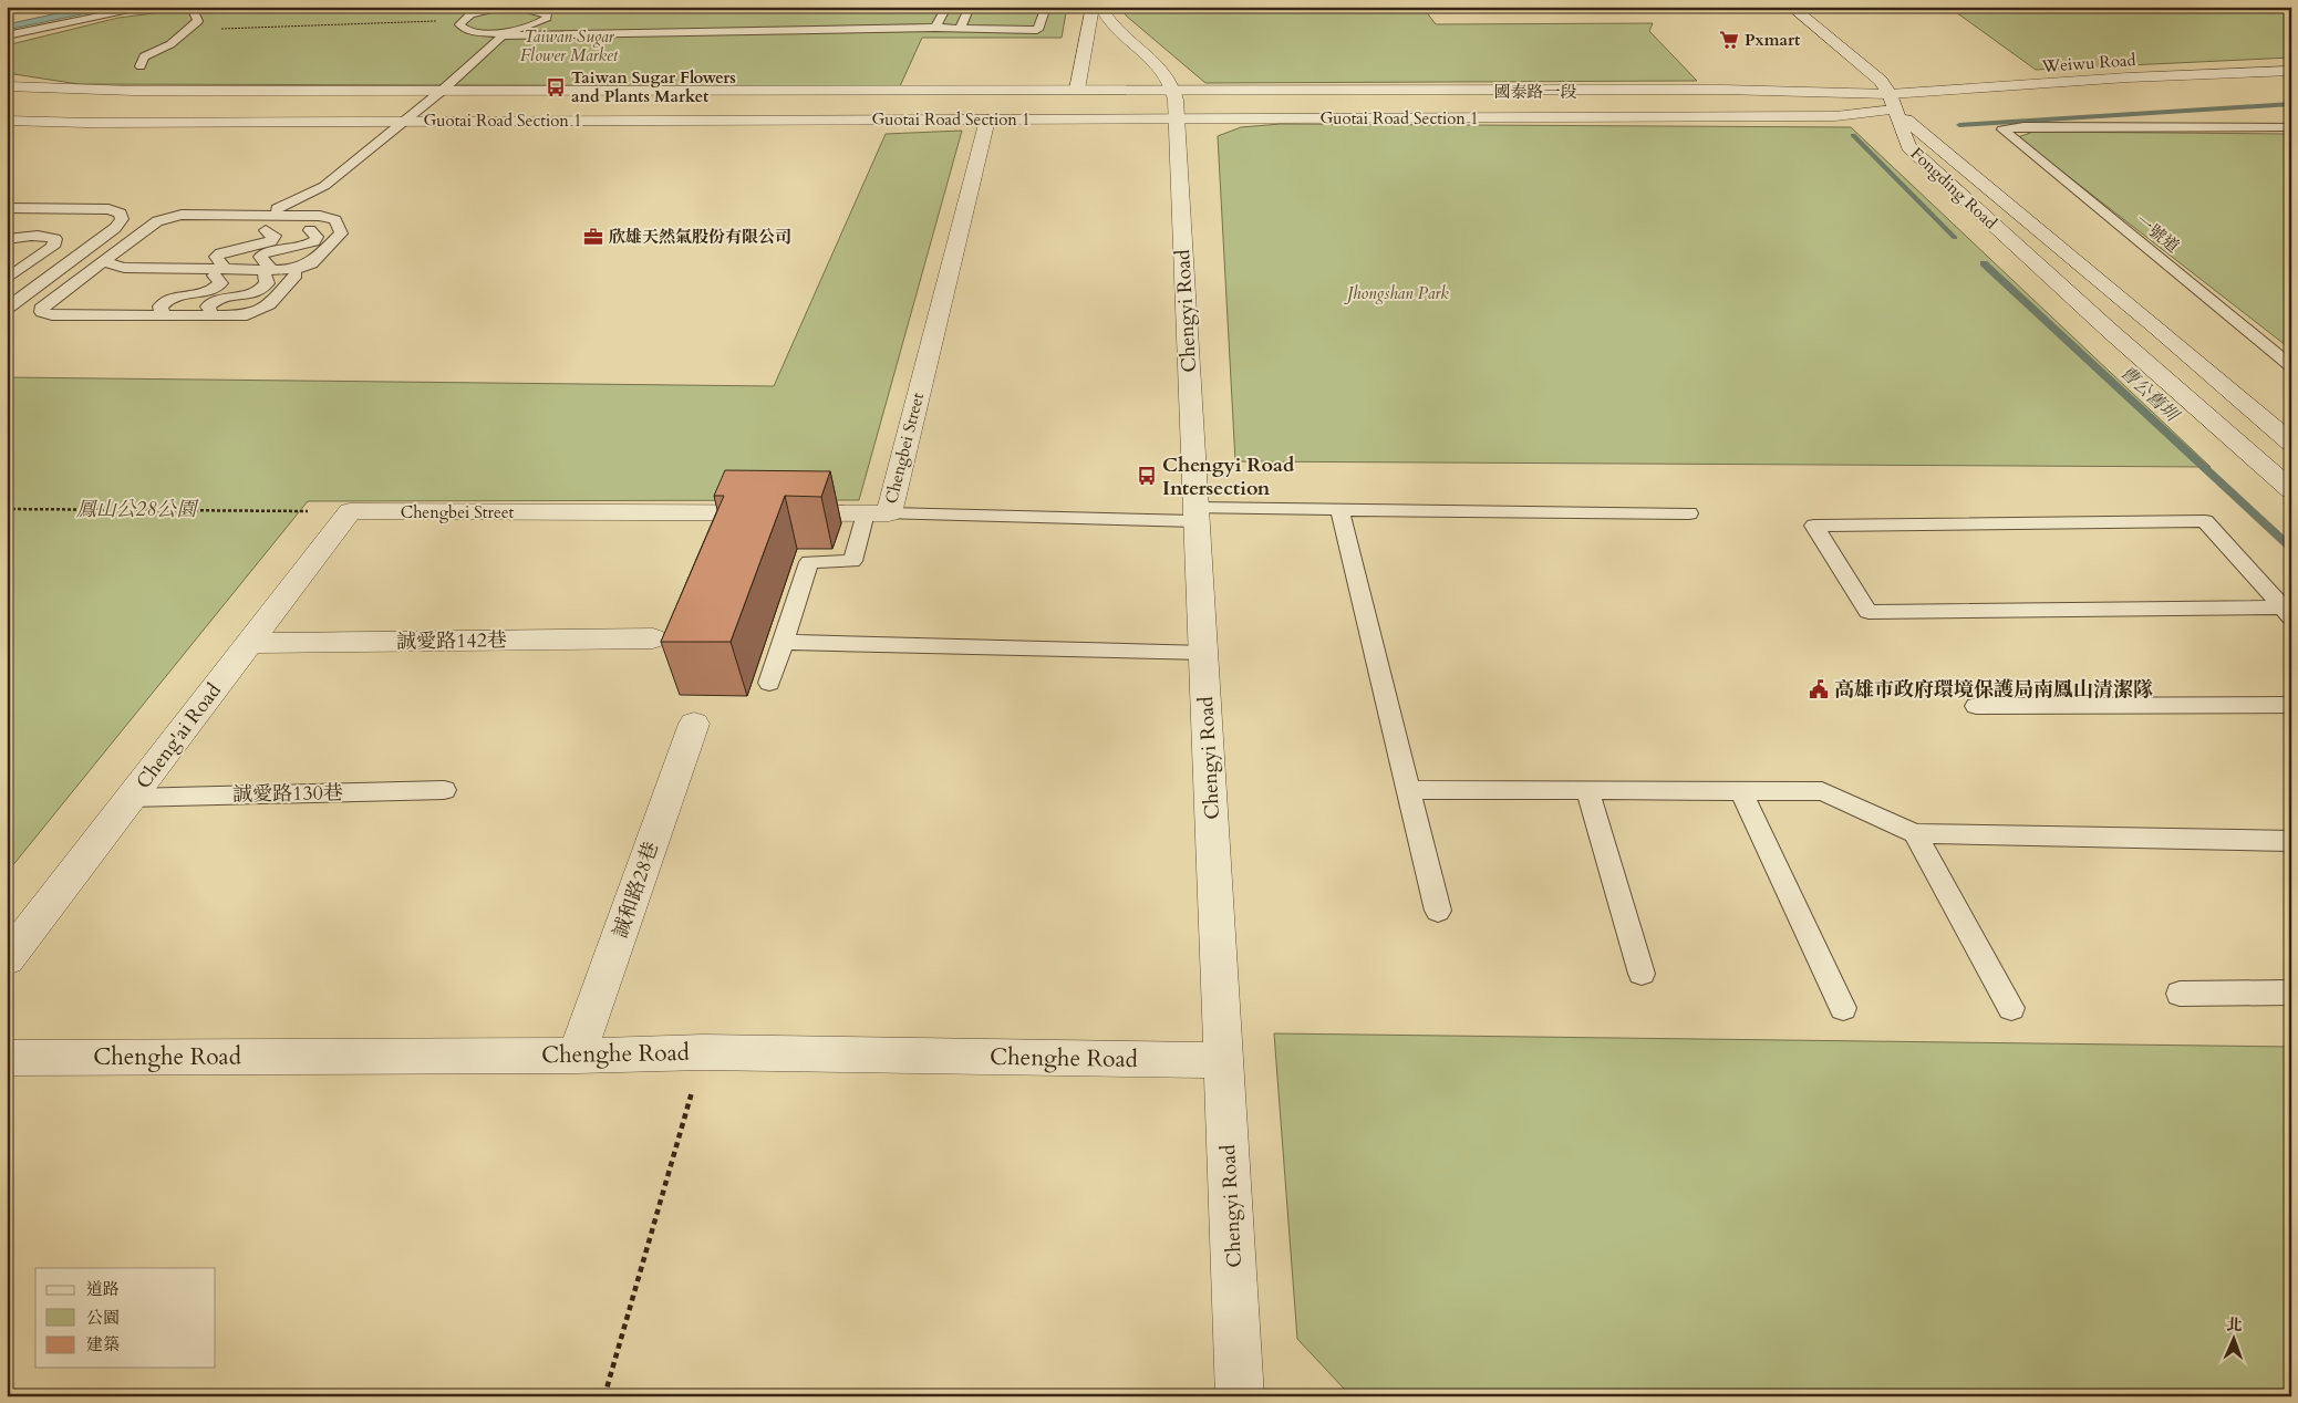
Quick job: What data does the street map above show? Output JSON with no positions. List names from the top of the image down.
{
  "streets": {
    "street": [
      "Weiwu Road",
      "國泰路一段",
      "Guotai Road Section 1",
      "Fongding Road",
      "Chengyi Road",
      "Chengbei Street",
      "誠愛路142巷",
      "Cheng'ai Road",
      "誠和路28巷",
      "Chenghe Road"
    ],
    "lane": ["一號道", "誠愛路130巷"]
  },
  "crossings": [
    ["Weiwu Road", "國泰路一段"],
    ["Weiwu Road", "Guotai Road Section 1"],
    ["Weiwu Road", "Fongding Road"],
    ["國泰路一段", "Guotai Road Section 1"],
    ["國泰路一段", "Fongding Road"],
    ["國泰路一段", "Chengyi Road"],
    ["Guotai Road Section 1", "Fongding Road"],
    ["Guotai Road Section 1", "Chengyi Road"],
    ["Guotai Road Section 1", "Chengbei Street"],
    ["Chengyi Road", "Chenghe Road"],
    ["Chengbei Street", "Cheng'ai Road"],
    ["誠愛路142巷", "Cheng'ai Road"],
    ["Cheng'ai Road", "誠愛路130巷"],
    ["誠和路28巷", "Chenghe Road"]
  ],
  "water": ["曹公舊圳"],
  "parks": ["Taiwan Sugar Flower Market", "Jhongshan Park", "鳳山公28公園"],
  "places": {
    "supermarket": ["Pxmart"],
    "bus stop": ["Taiwan Sugar Flowers and Plants Market", "Chengyi Road Intersection"],
    "office": ["欣雄天然氣股份有限公司"],
    "public building": ["高雄市政府環境保護局南鳳山清潔隊"]
  },
  "legend": ["道路", "公園", "建築"],
  "north": "top"
}
